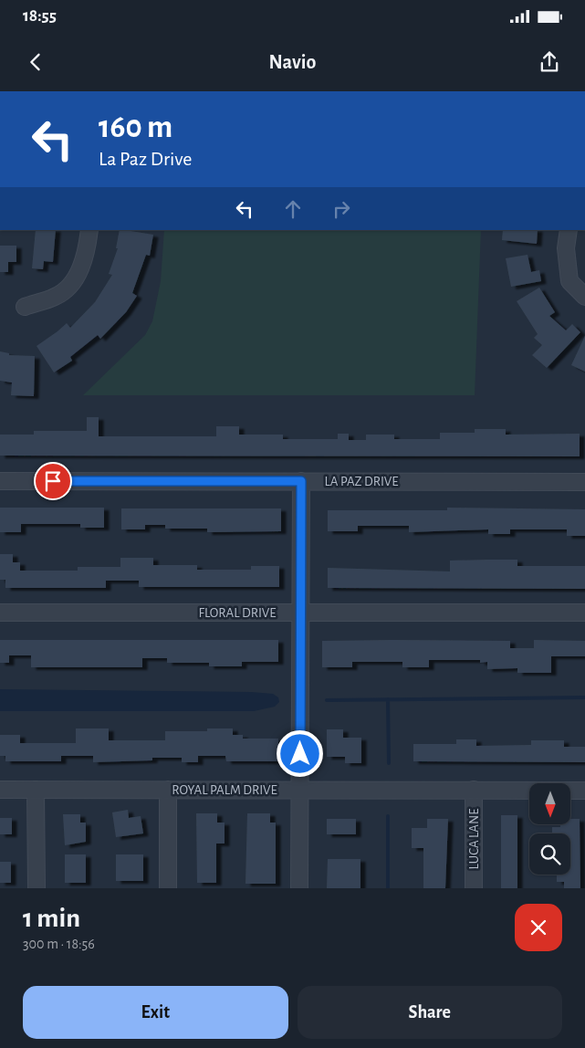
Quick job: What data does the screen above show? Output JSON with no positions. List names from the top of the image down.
{
  "streets": {
    "street": [
      "LA PAZ DRIVE",
      "FLORAL DRIVE",
      "ROYAL PALM DRIVE",
      "LUCA LANE"
    ]
  },
  "crossings": [
    ["ROYAL PALM DRIVE", "LUCA LANE"]
  ],
  "north": "bottom",
  "page": {
    "status": "18:55",
    "header": "Navio",
    "turn": ["160 m", "La Paz Drive"],
    "heading": ["1 min", "300 m · 18:56"],
    "buttons": ["Exit", "Share"]
  }
}
